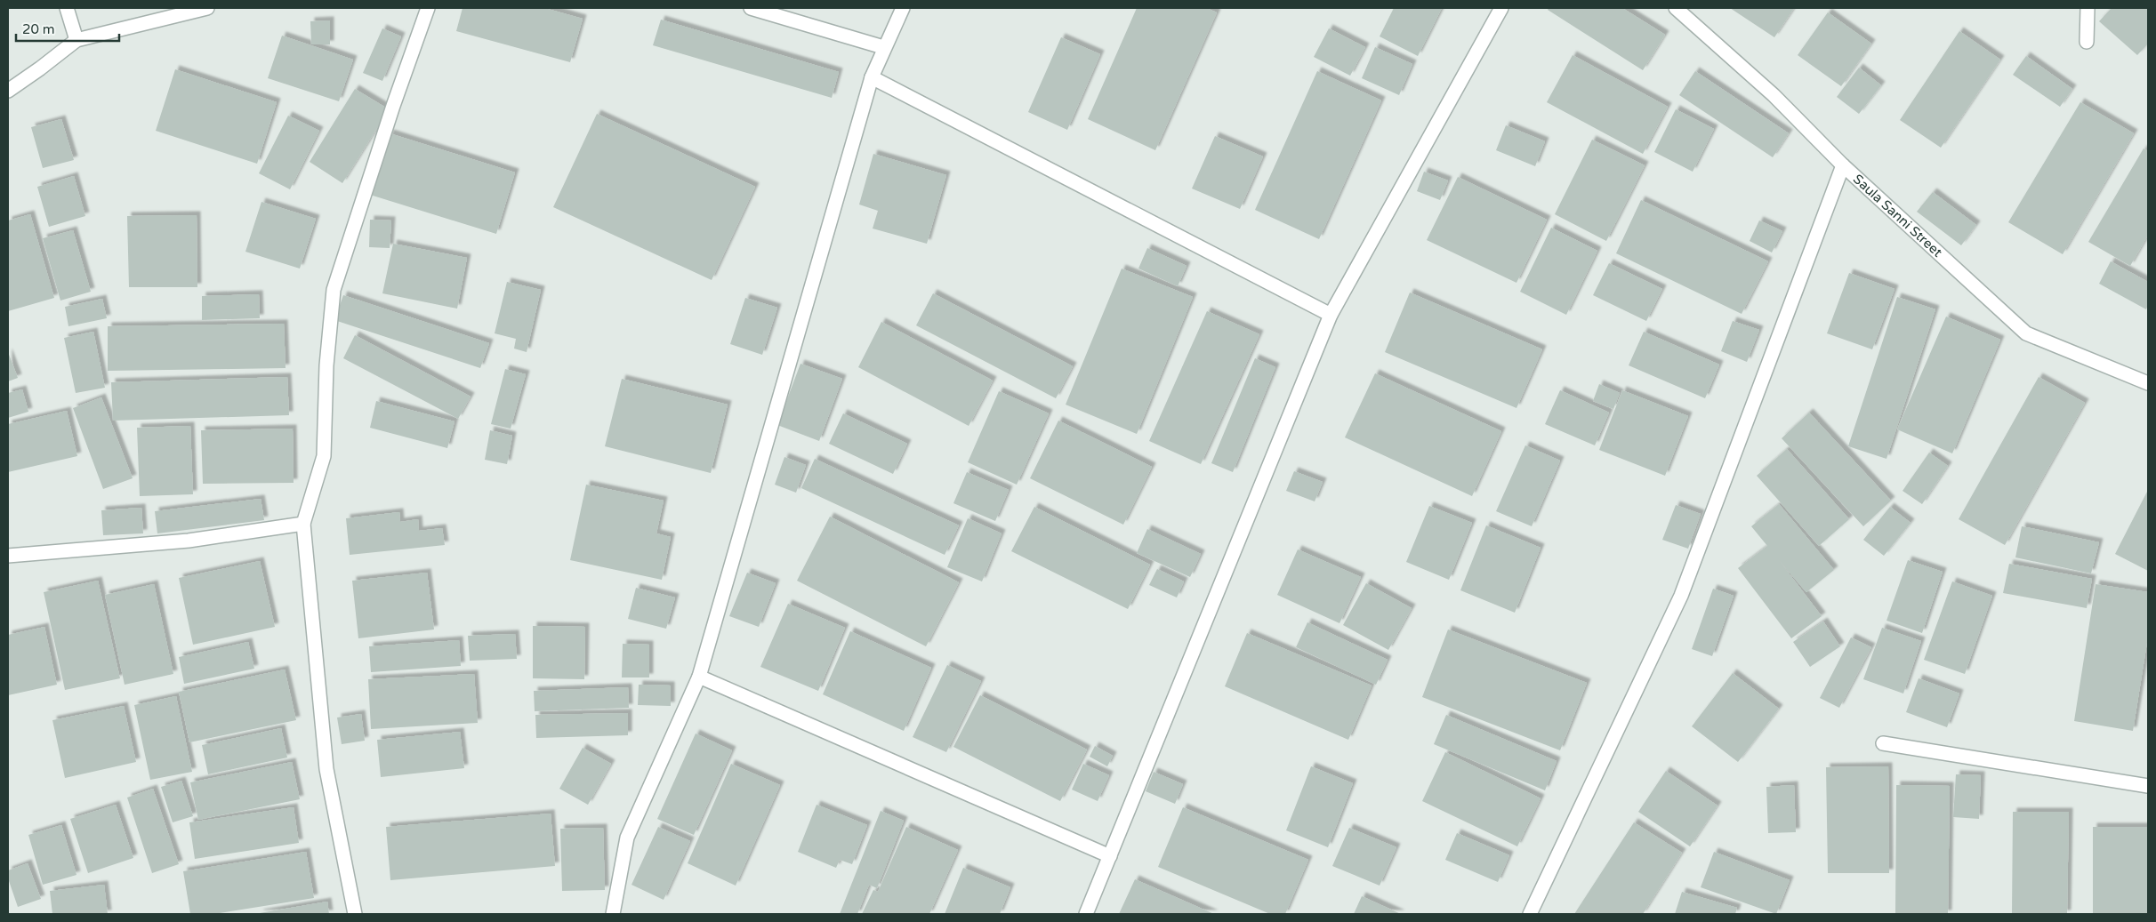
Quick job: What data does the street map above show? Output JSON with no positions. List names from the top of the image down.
{
  "streets": {
    "street": ["Saula Sanni Street"]
  },
  "scale_bar": "20 m"
}
